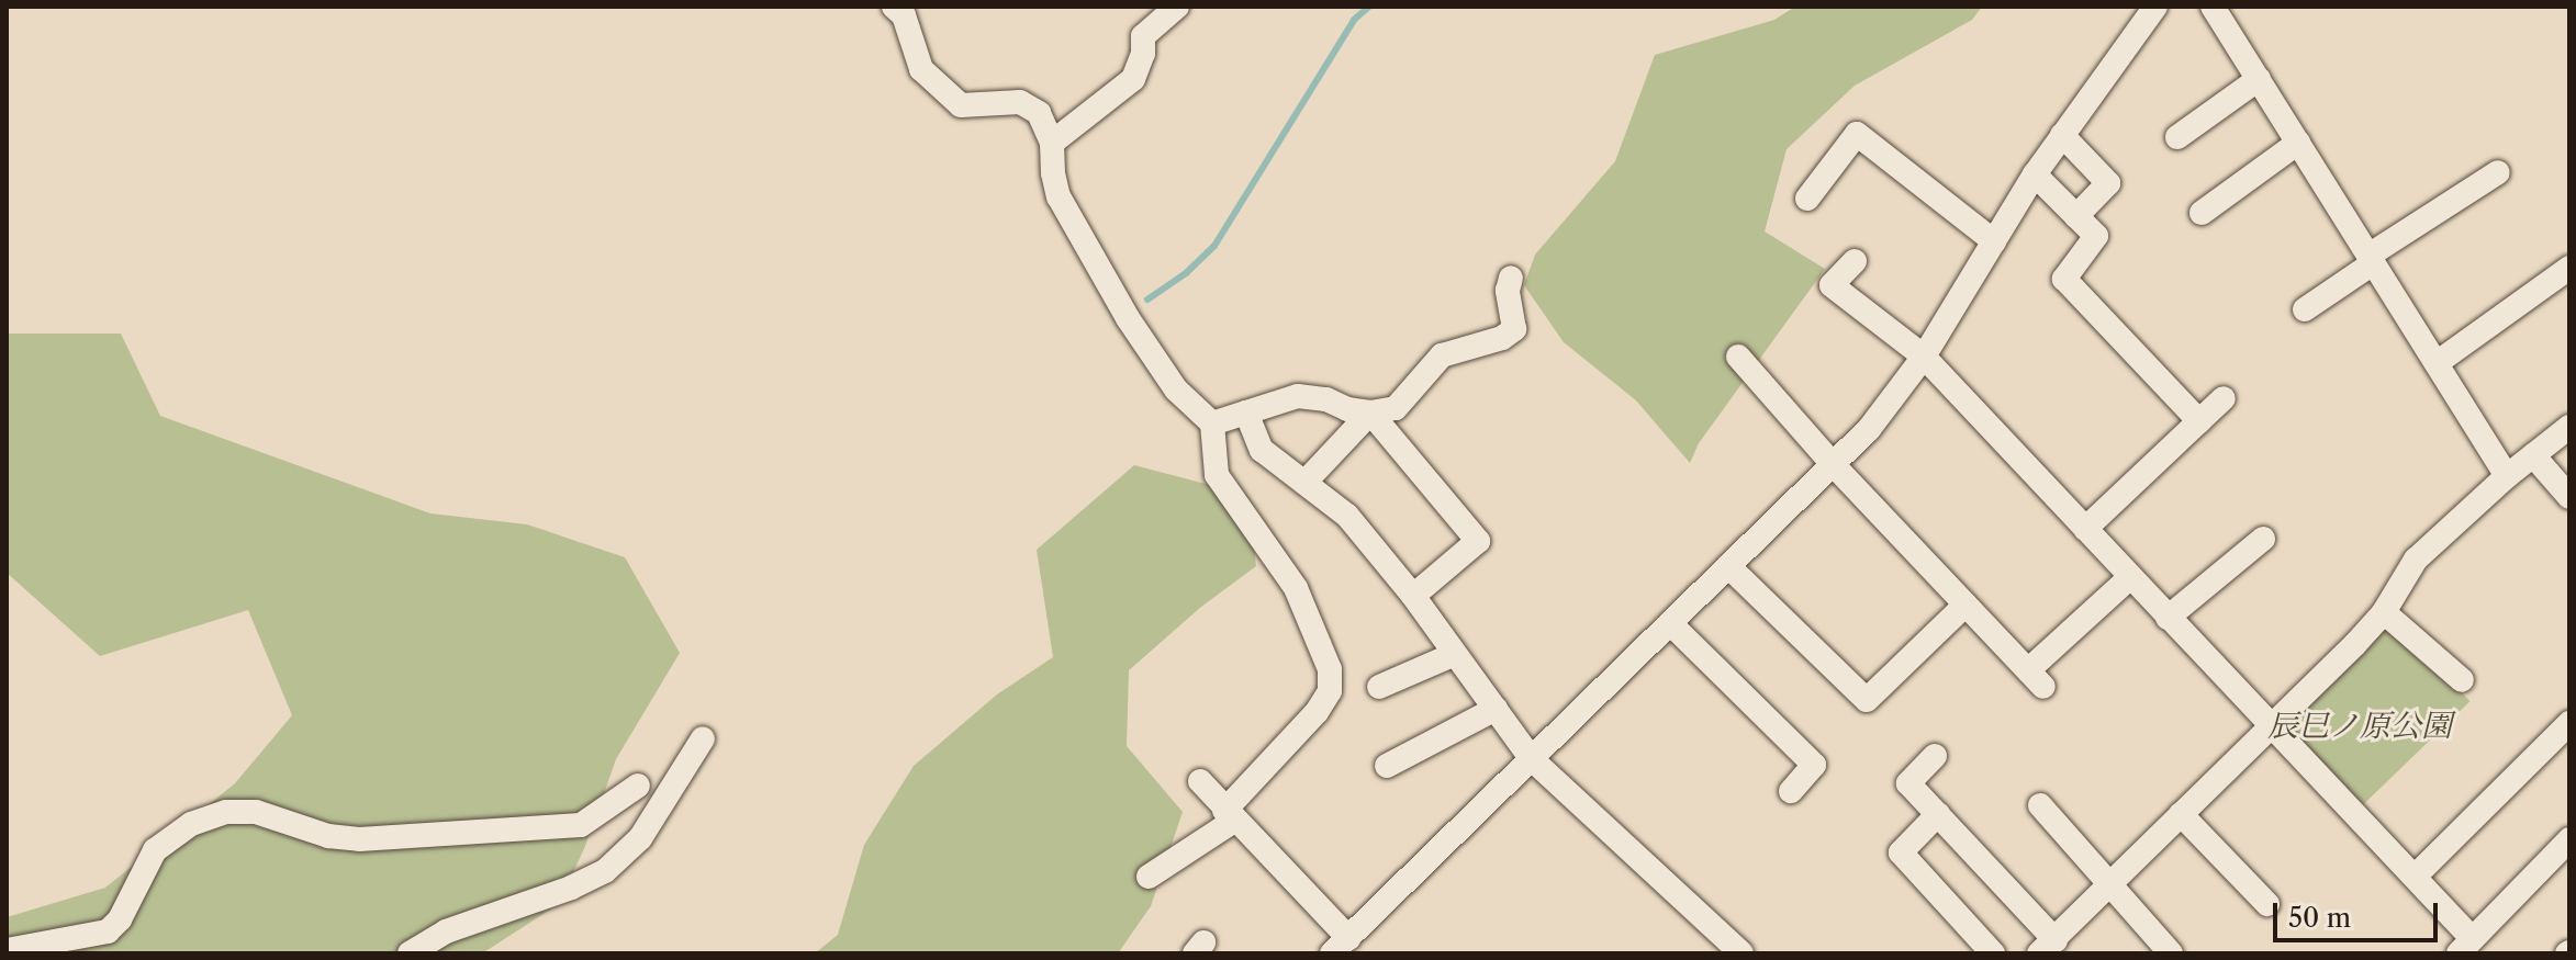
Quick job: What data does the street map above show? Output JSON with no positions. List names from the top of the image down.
{
  "parks": ["辰巳ノ原公園"],
  "scale_bar": "50 m"
}
